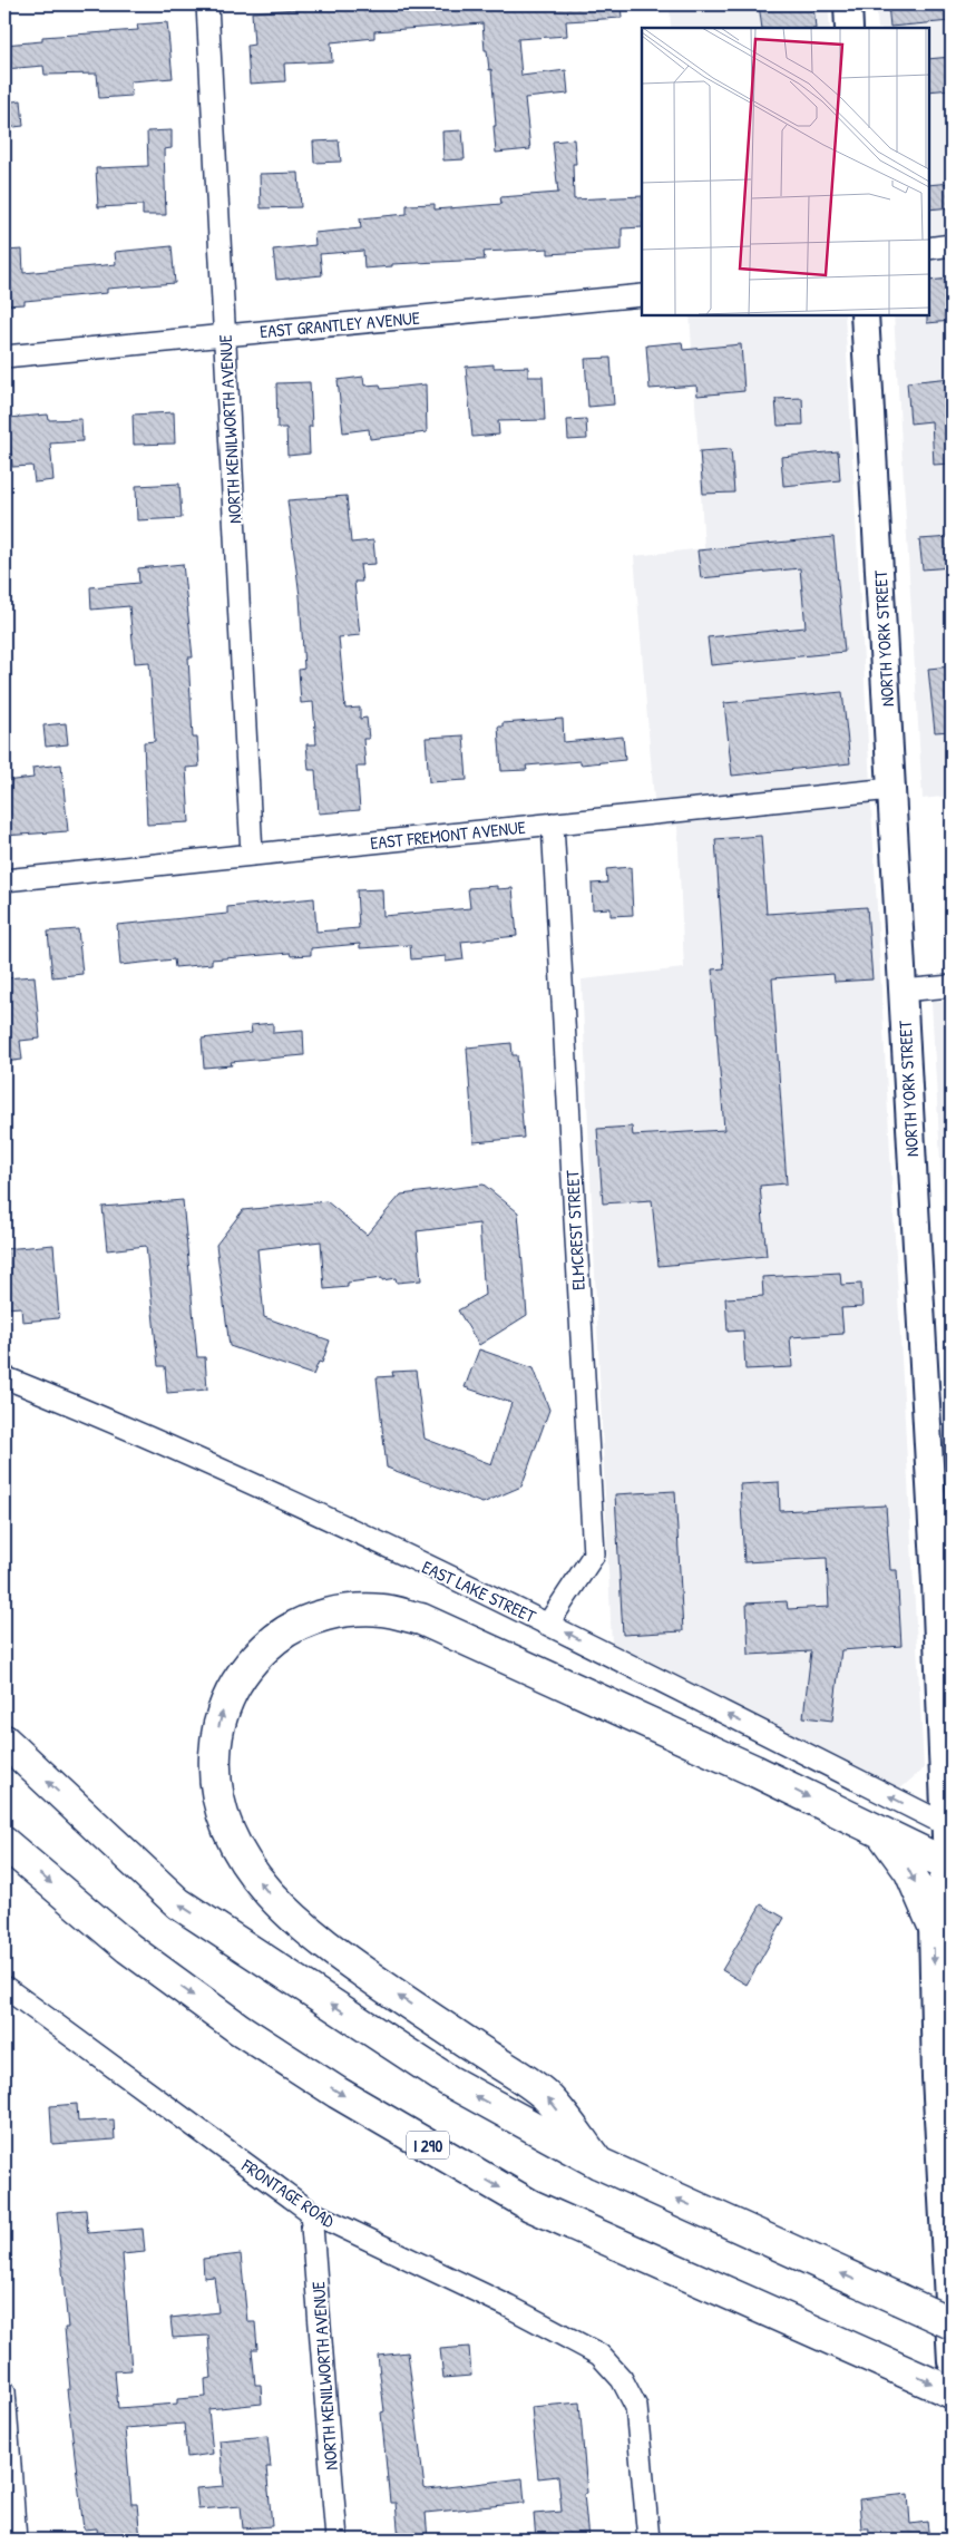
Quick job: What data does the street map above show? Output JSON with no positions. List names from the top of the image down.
{
  "streets": {
    "highway": ["I 290"],
    "main road": ["NORTH YORK STREET"],
    "street": [
      "EAST GRANTLEY AVENUE",
      "NORTH KENILWORTH AVENUE",
      "EAST FREMONT AVENUE",
      "ELMCREST STREET",
      "EAST LAKE STREET",
      "FRONTAGE ROAD"
    ]
  },
  "crossings": [
    ["EAST GRANTLEY AVENUE", "NORTH KENILWORTH AVENUE"],
    ["NORTH KENILWORTH AVENUE", "EAST FREMONT AVENUE"],
    ["NORTH KENILWORTH AVENUE", "FRONTAGE ROAD"],
    ["NORTH YORK STREET", "EAST FREMONT AVENUE"],
    ["NORTH YORK STREET", "EAST LAKE STREET"],
    ["EAST FREMONT AVENUE", "ELMCREST STREET"],
    ["ELMCREST STREET", "EAST LAKE STREET"]
  ],
  "one_way": ["EAST LAKE STREET"]
}
